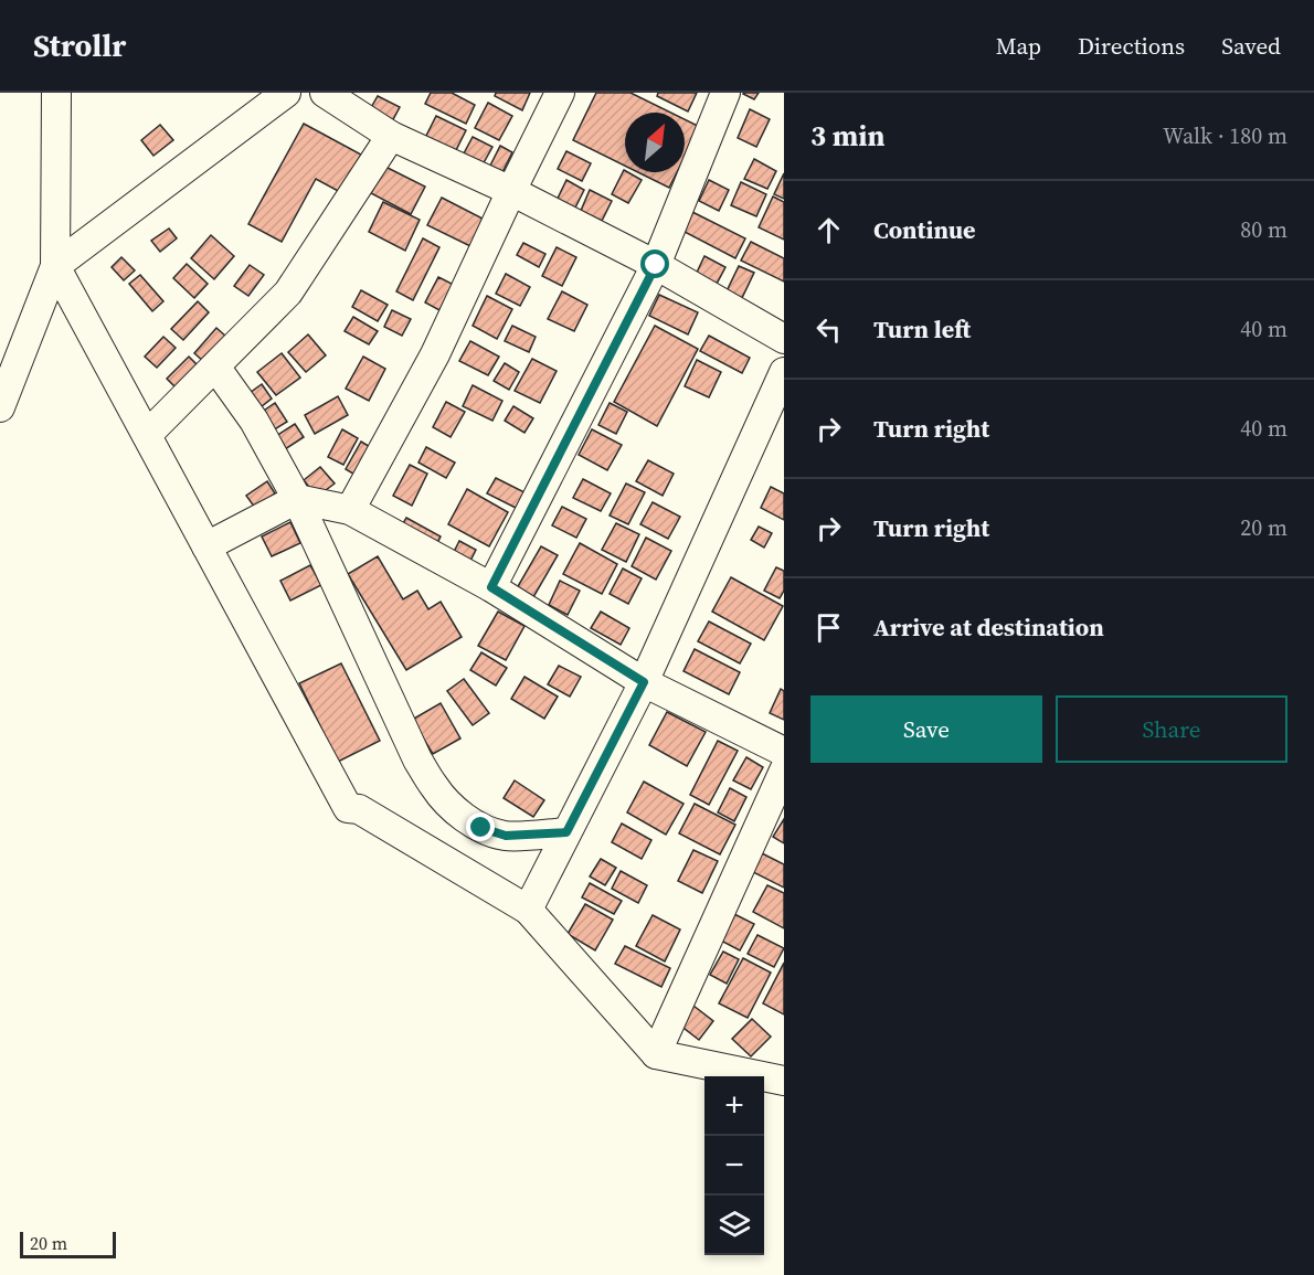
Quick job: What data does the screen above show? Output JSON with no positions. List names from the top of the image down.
{
  "scale_bar": "20 m",
  "north": "top right",
  "page": {
    "header": "Strollr",
    "nav": ["Map", "Directions", "Saved"],
    "heading": ["3 min", "Walk · 180 m"],
    "list": [
      ["Continue", "80 m"],
      ["Turn left", "40 m"],
      ["Turn right", "40 m"],
      ["Turn right", "20 m"],
      "Arrive at destination"
    ],
    "buttons": ["Save", "Share"],
    "map_buttons": ["+", "−"],
    "scale": "20 m"
  }
}
